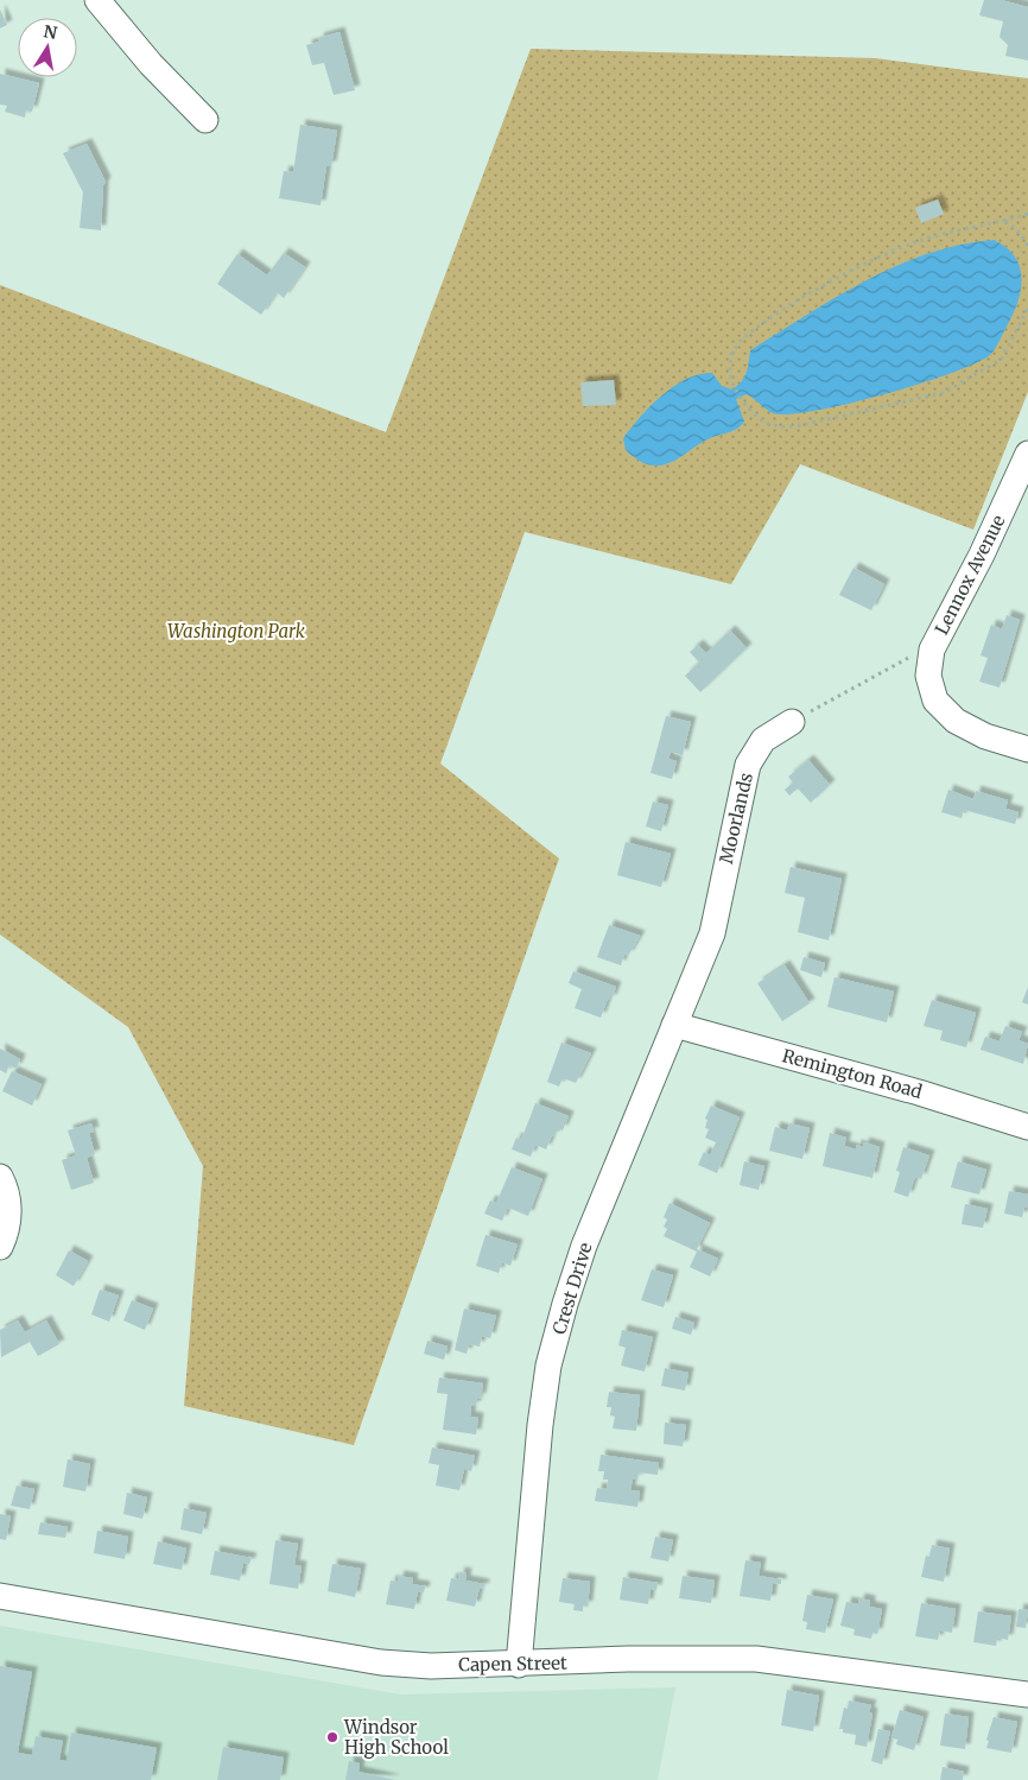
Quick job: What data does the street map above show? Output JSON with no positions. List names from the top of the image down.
{
  "streets": {
    "street": [
      "Lennox Avenue",
      "Moorlands",
      "Remington Road",
      "Crest Drive",
      "Capen Street"
    ]
  },
  "crossings": [
    ["Moorlands", "Crest Drive"],
    ["Remington Road", "Crest Drive"],
    ["Crest Drive", "Capen Street"]
  ],
  "parks": ["Washington Park"],
  "places": ["Windsor High School"],
  "north": "top"
}
